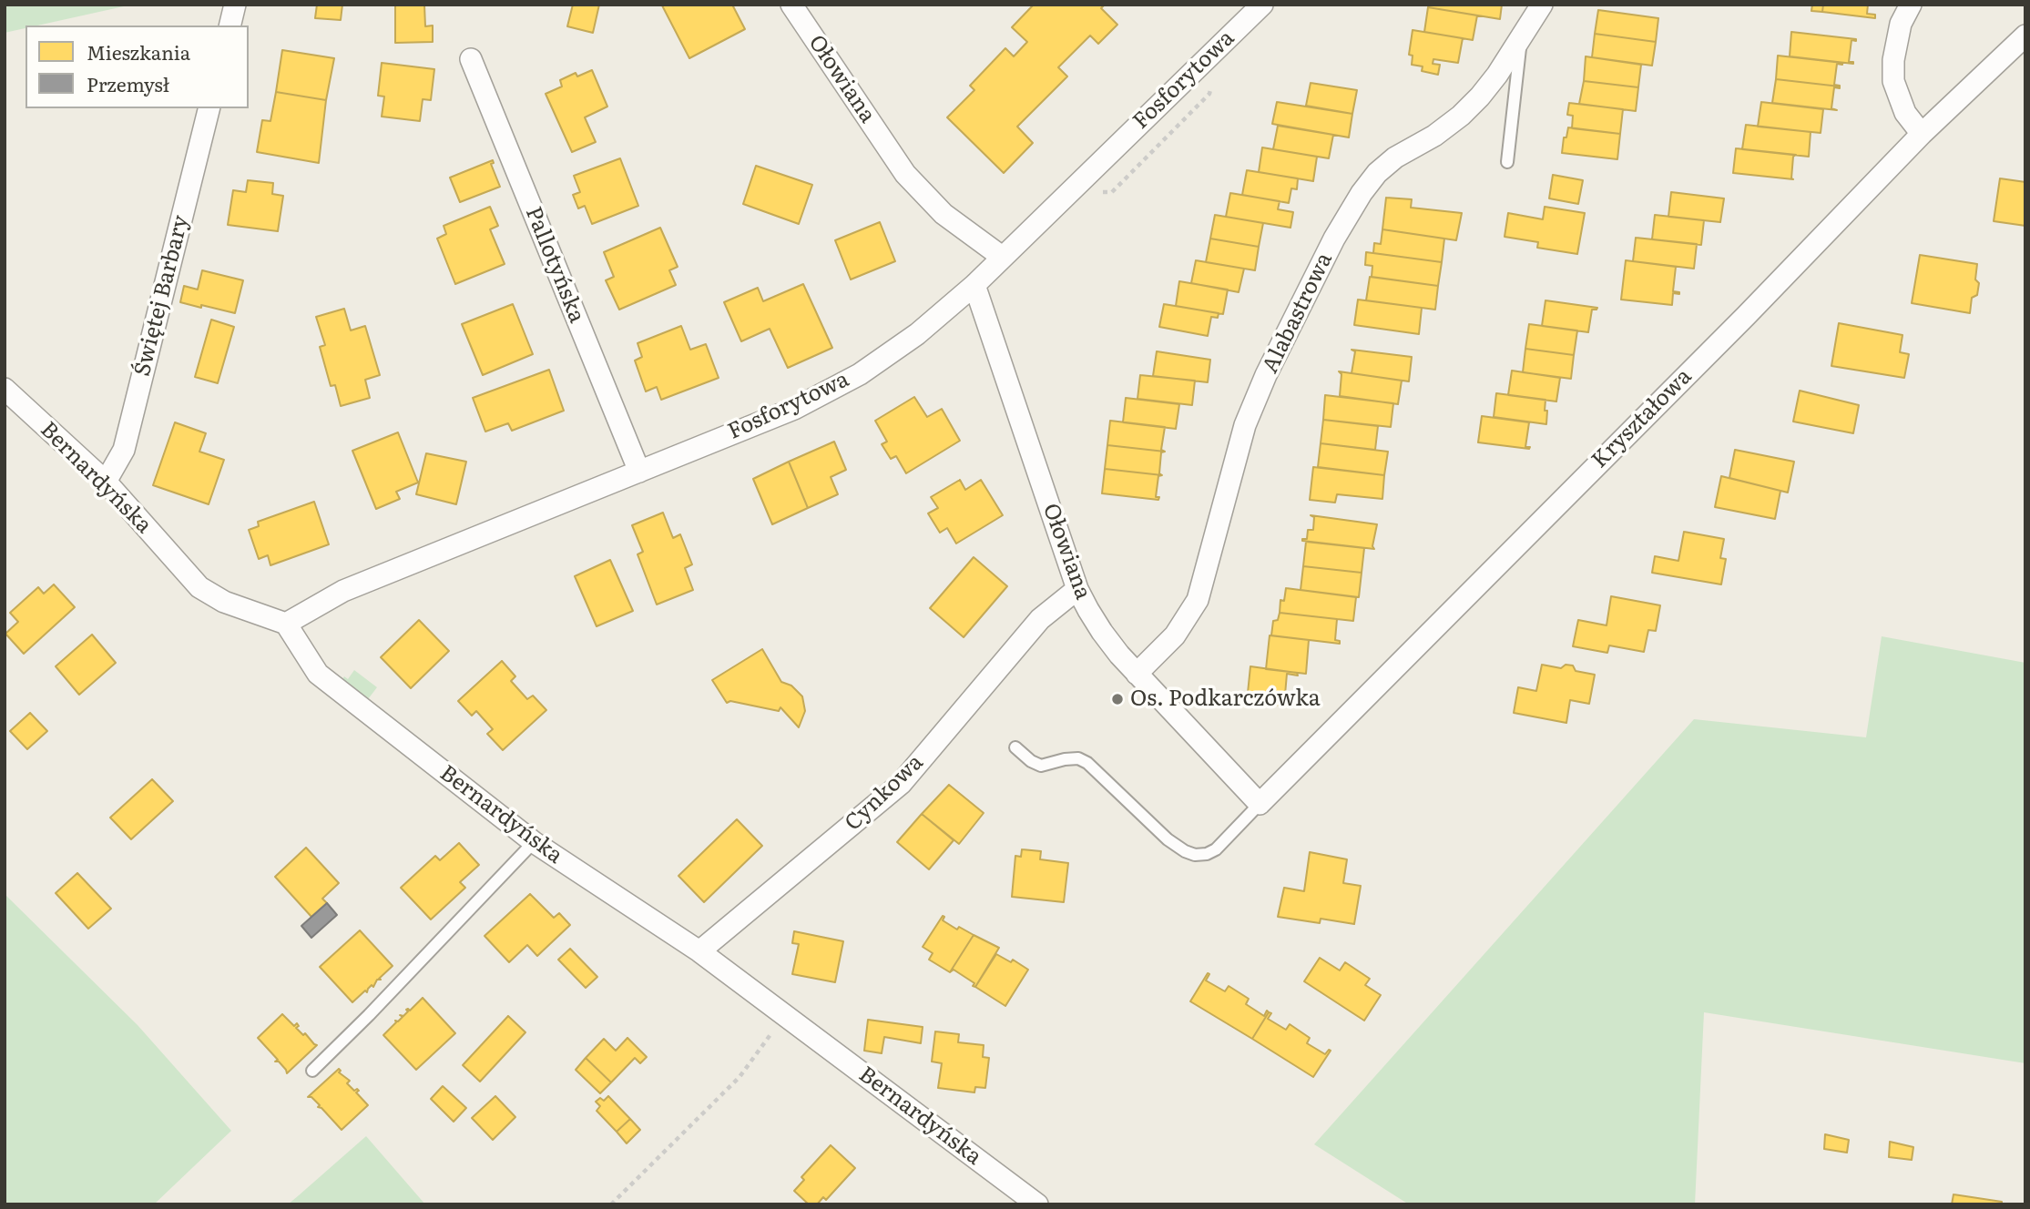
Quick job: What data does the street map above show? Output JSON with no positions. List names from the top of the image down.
{
  "streets": {
    "street": [
      "Ołowiana",
      "Fosforytowa",
      "Pallotyńska",
      "Świętej Barbary",
      "Alabastrowa",
      "Kryształowa",
      "Bernardyńska",
      "Cynkowa"
    ]
  },
  "crossings": [
    ["Ołowiana", "Fosforytowa"],
    ["Ołowiana", "Alabastrowa"],
    ["Ołowiana", "Kryształowa"],
    ["Ołowiana", "Cynkowa"],
    ["Fosforytowa", "Pallotyńska"],
    ["Fosforytowa", "Bernardyńska"],
    ["Świętej Barbary", "Bernardyńska"],
    ["Bernardyńska", "Cynkowa"]
  ],
  "places": ["Os. Podkarczówka"],
  "legend": ["Mieszkania", "Przemysł"]
}
